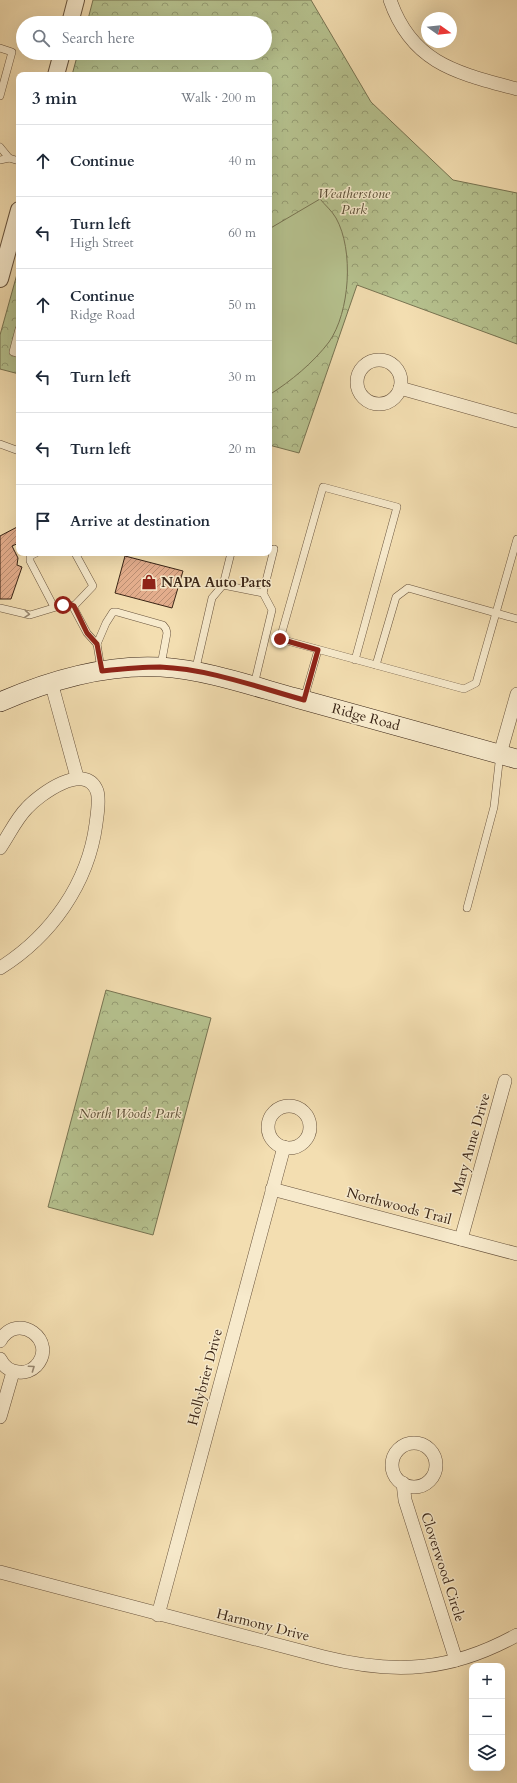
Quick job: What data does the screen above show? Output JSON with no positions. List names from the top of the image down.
{
  "streets": {
    "main road": ["Ridge Road"],
    "street": [
      "Mary Anne Drive",
      "Northwoods Trail",
      "Hollybrier Drive",
      "Cloverwood Circle",
      "Harmony Drive"
    ]
  },
  "crossings": [
    ["Mary Anne Drive", "Northwoods Trail"],
    ["Northwoods Trail", "Hollybrier Drive"],
    ["Hollybrier Drive", "Harmony Drive"],
    ["Cloverwood Circle", "Harmony Drive"]
  ],
  "parks": ["Weatherstone Park", "North Woods Park"],
  "places": {
    "shop": ["NAPA Auto Parts"]
  },
  "north": "right",
  "page": {
    "search": "Search here",
    "heading": ["3 min", "Walk · 200 m"],
    "list": [
      ["Continue", "40 m"],
      ["Turn left", "High Street", "60 m"],
      ["Continue", "Ridge Road", "50 m"],
      ["Turn left", "30 m"],
      ["Turn left", "20 m"],
      "Arrive at destination"
    ],
    "map_buttons": ["+", "−"]
  }
}
